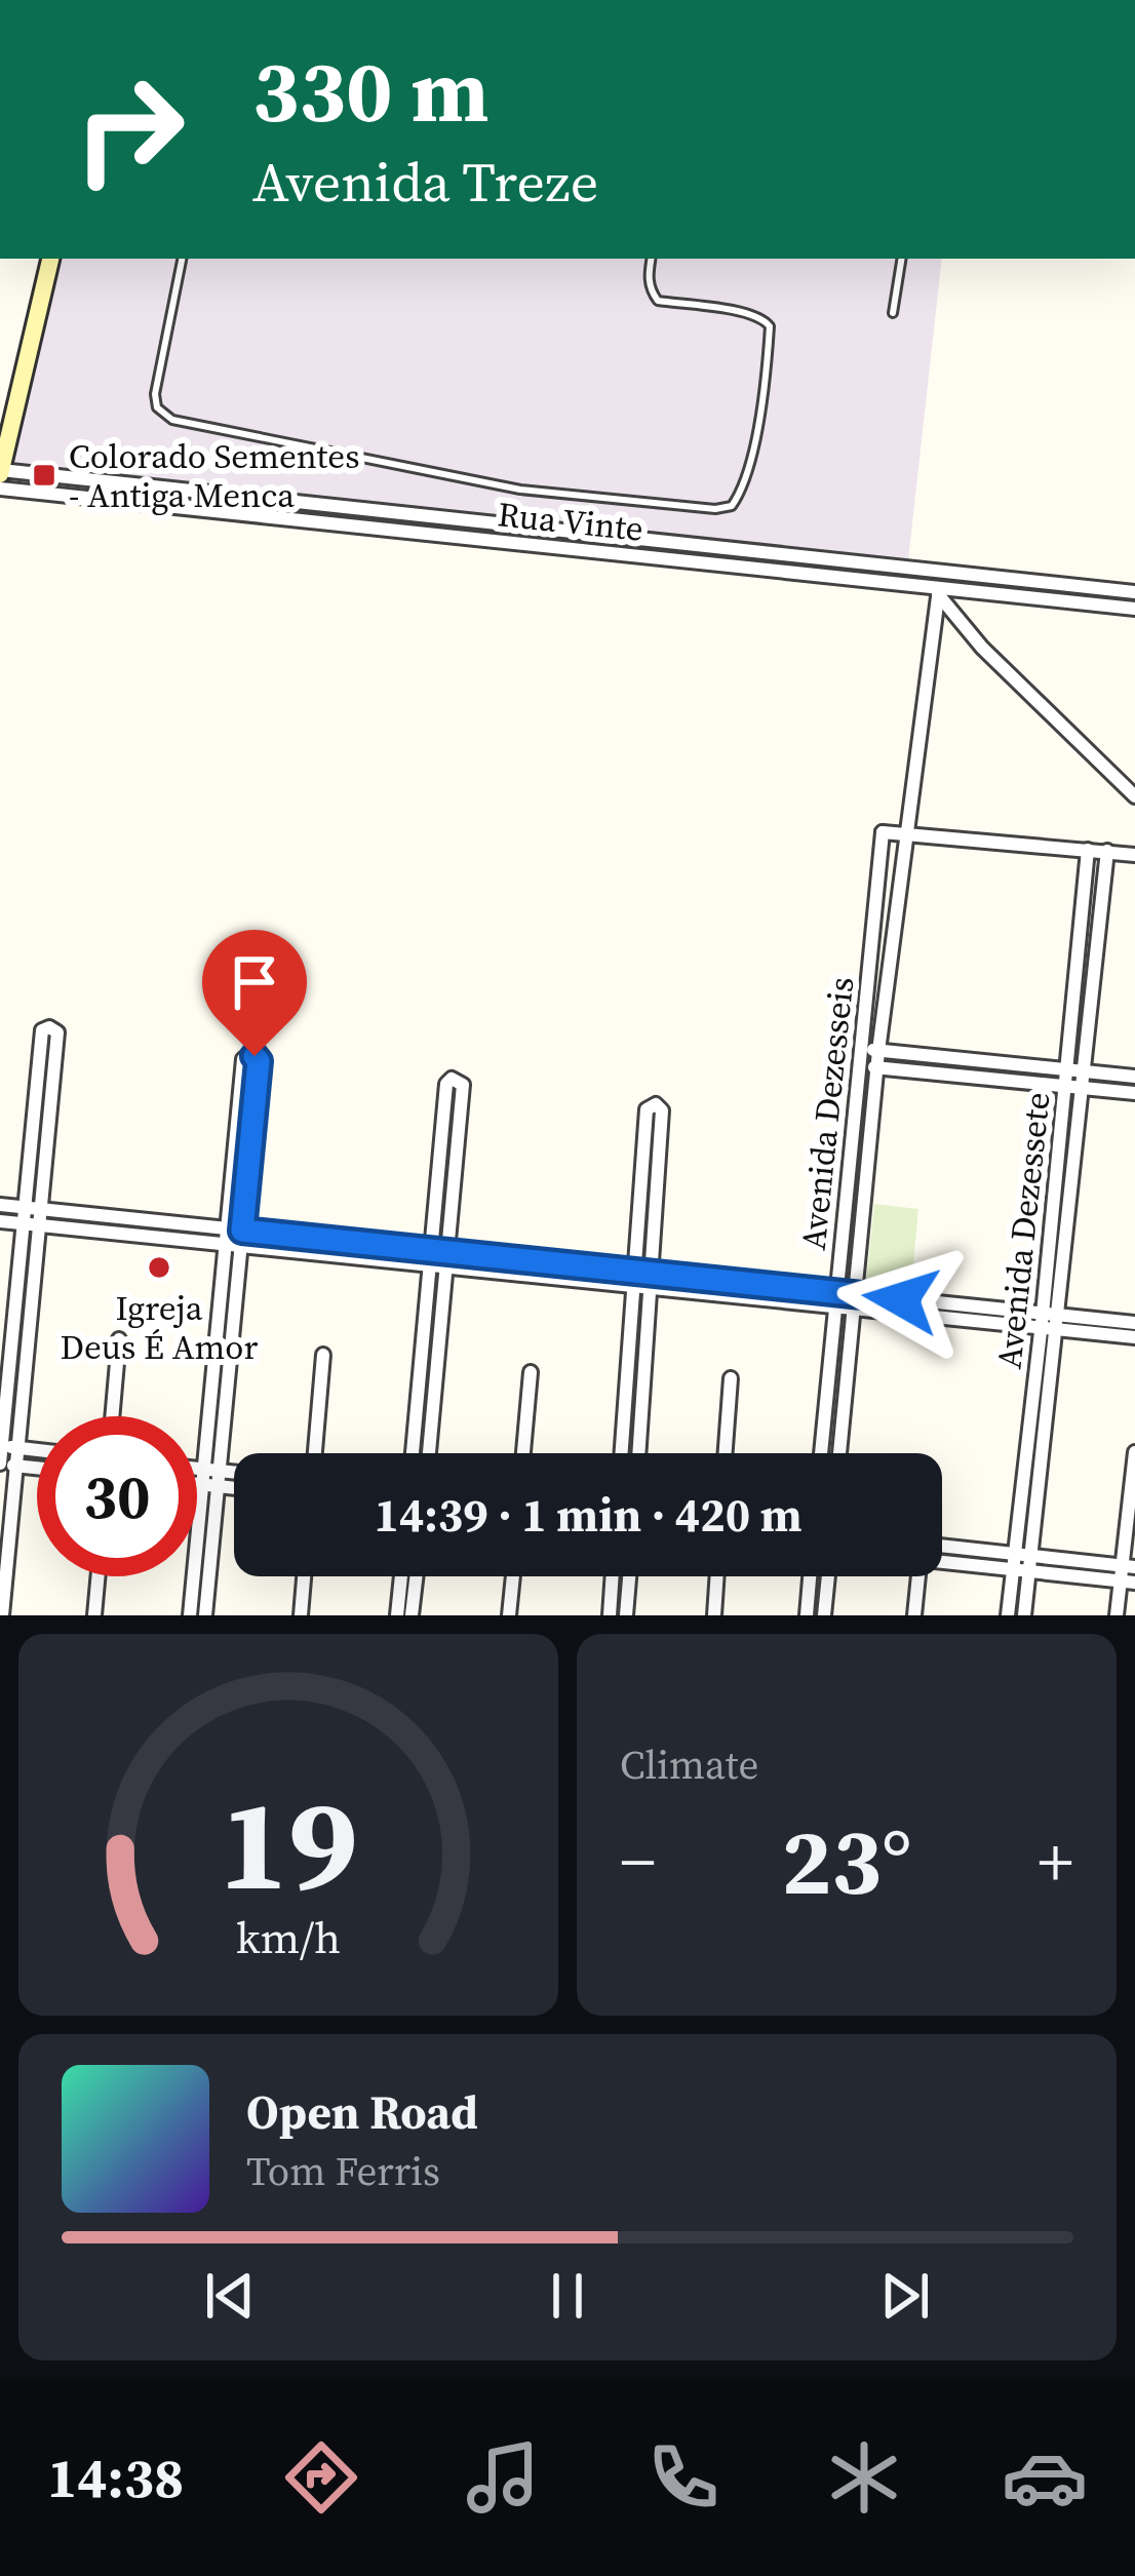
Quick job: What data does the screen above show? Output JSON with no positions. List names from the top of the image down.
{
  "streets": {
    "street": ["Rua Vinte", "Avenida Dezesseis", "Avenida Dezessete"]
  },
  "crossings": [
    ["Rua Vinte", "Avenida Dezesseis"]
  ],
  "places": {
    "transit": ["Colorado Sementes - Antiga Menca"],
    "other": ["Igreja Deus É Amor"]
  },
  "page": {
    "turn": ["330 m", "Avenida Treze"],
    "limit": "30",
    "trip": "14:39 · 1 min · 420 m",
    "tile": "Climate",
    "heat": ["−", "23°", "+"],
    "song": ["Open Road", "Tom Ferris"],
    "tabs": "14:38",
    "gauge": ["19", "km/h"]
  }
}
